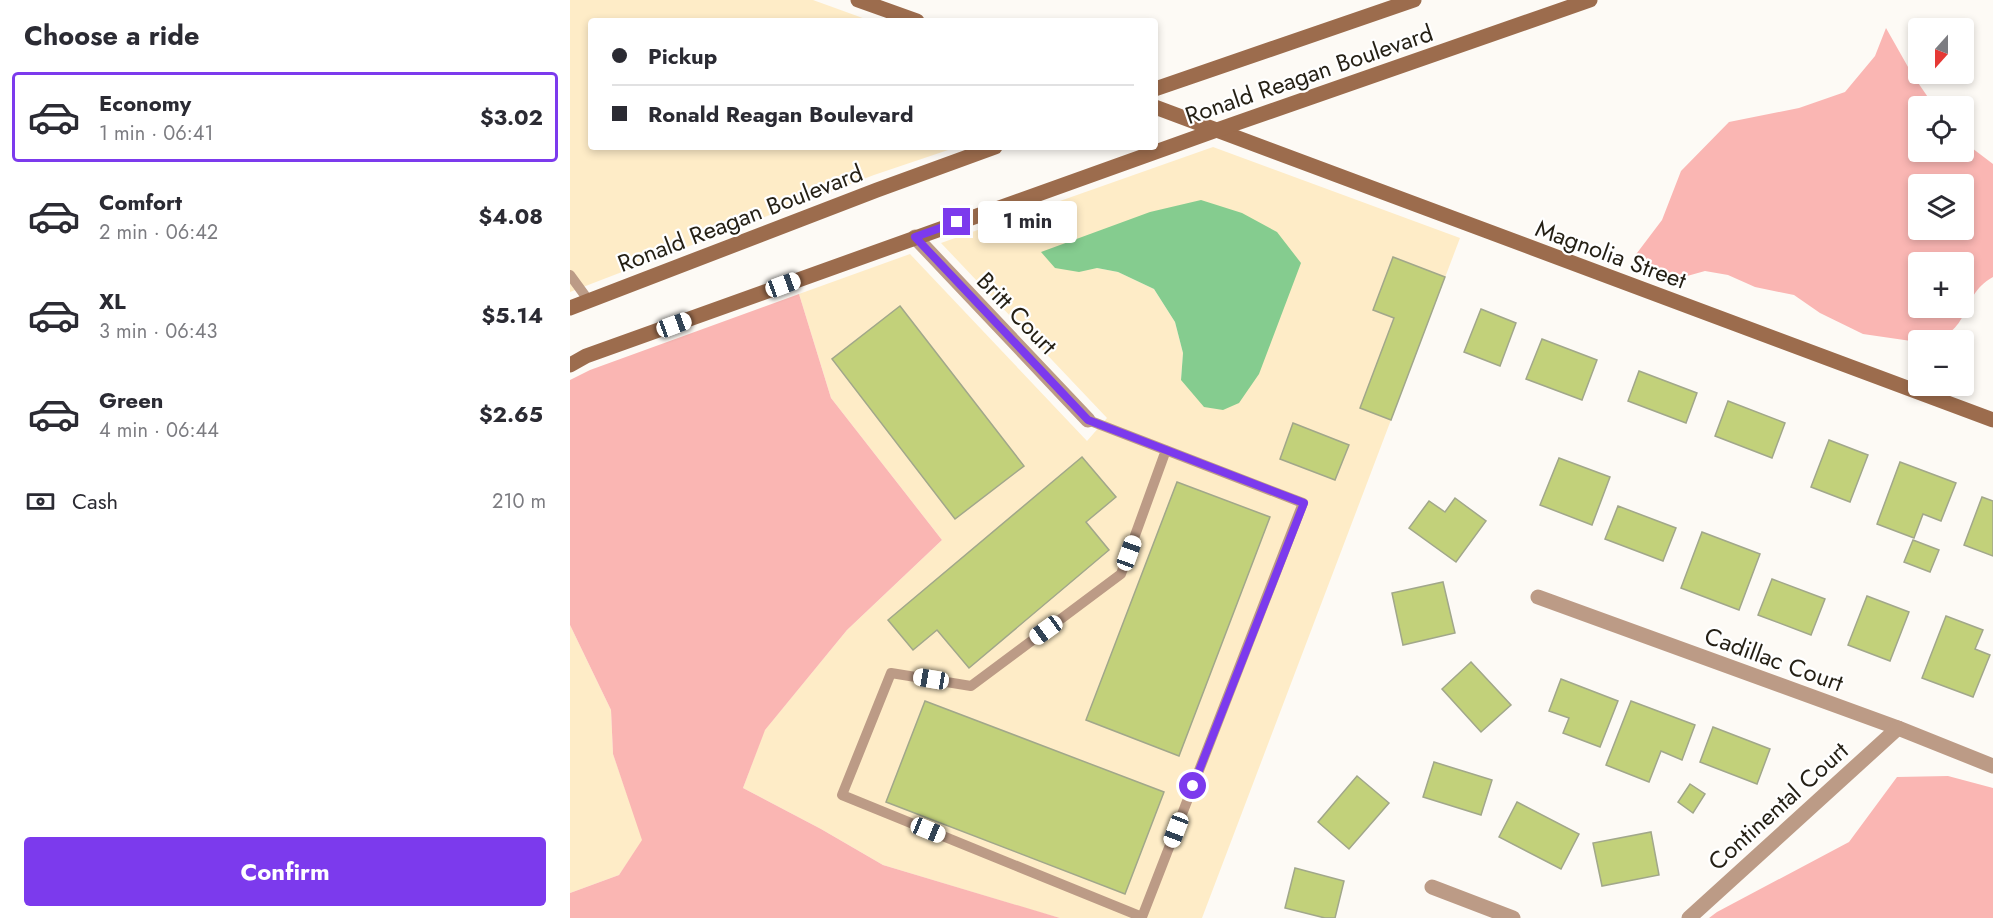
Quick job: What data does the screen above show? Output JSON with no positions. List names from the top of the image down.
{
  "streets": {
    "main road": ["Ronald Reagan Boulevard", "Magnolia Street"],
    "street": ["Britt Court", "Cadillac Court", "Continental Court"]
  },
  "crossings": [
    ["Ronald Reagan Boulevard", "Magnolia Street"],
    ["Ronald Reagan Boulevard", "Britt Court"],
    ["Cadillac Court", "Continental Court"]
  ],
  "north": "bottom",
  "page": {
    "heading": "Choose a ride",
    "map_buttons": ["+", "−"],
    "banner": ["Pickup", "Ronald Reagan Boulevard"],
    "list": [
      {
        "name": "Economy",
        "note": "1 min · 06:41",
        "value": "$3.02"
      },
      {
        "name": "Comfort",
        "note": "2 min · 06:42",
        "value": "$4.08"
      },
      {
        "name": "XL",
        "note": "3 min · 06:43",
        "value": "$5.14"
      },
      {
        "name": "Green",
        "note": "4 min · 06:44",
        "value": "$2.65"
      }
    ],
    "bubble": "1 min",
    "pay": ["Cash", "210 m"],
    "buttons": "Confirm"
  }
}
